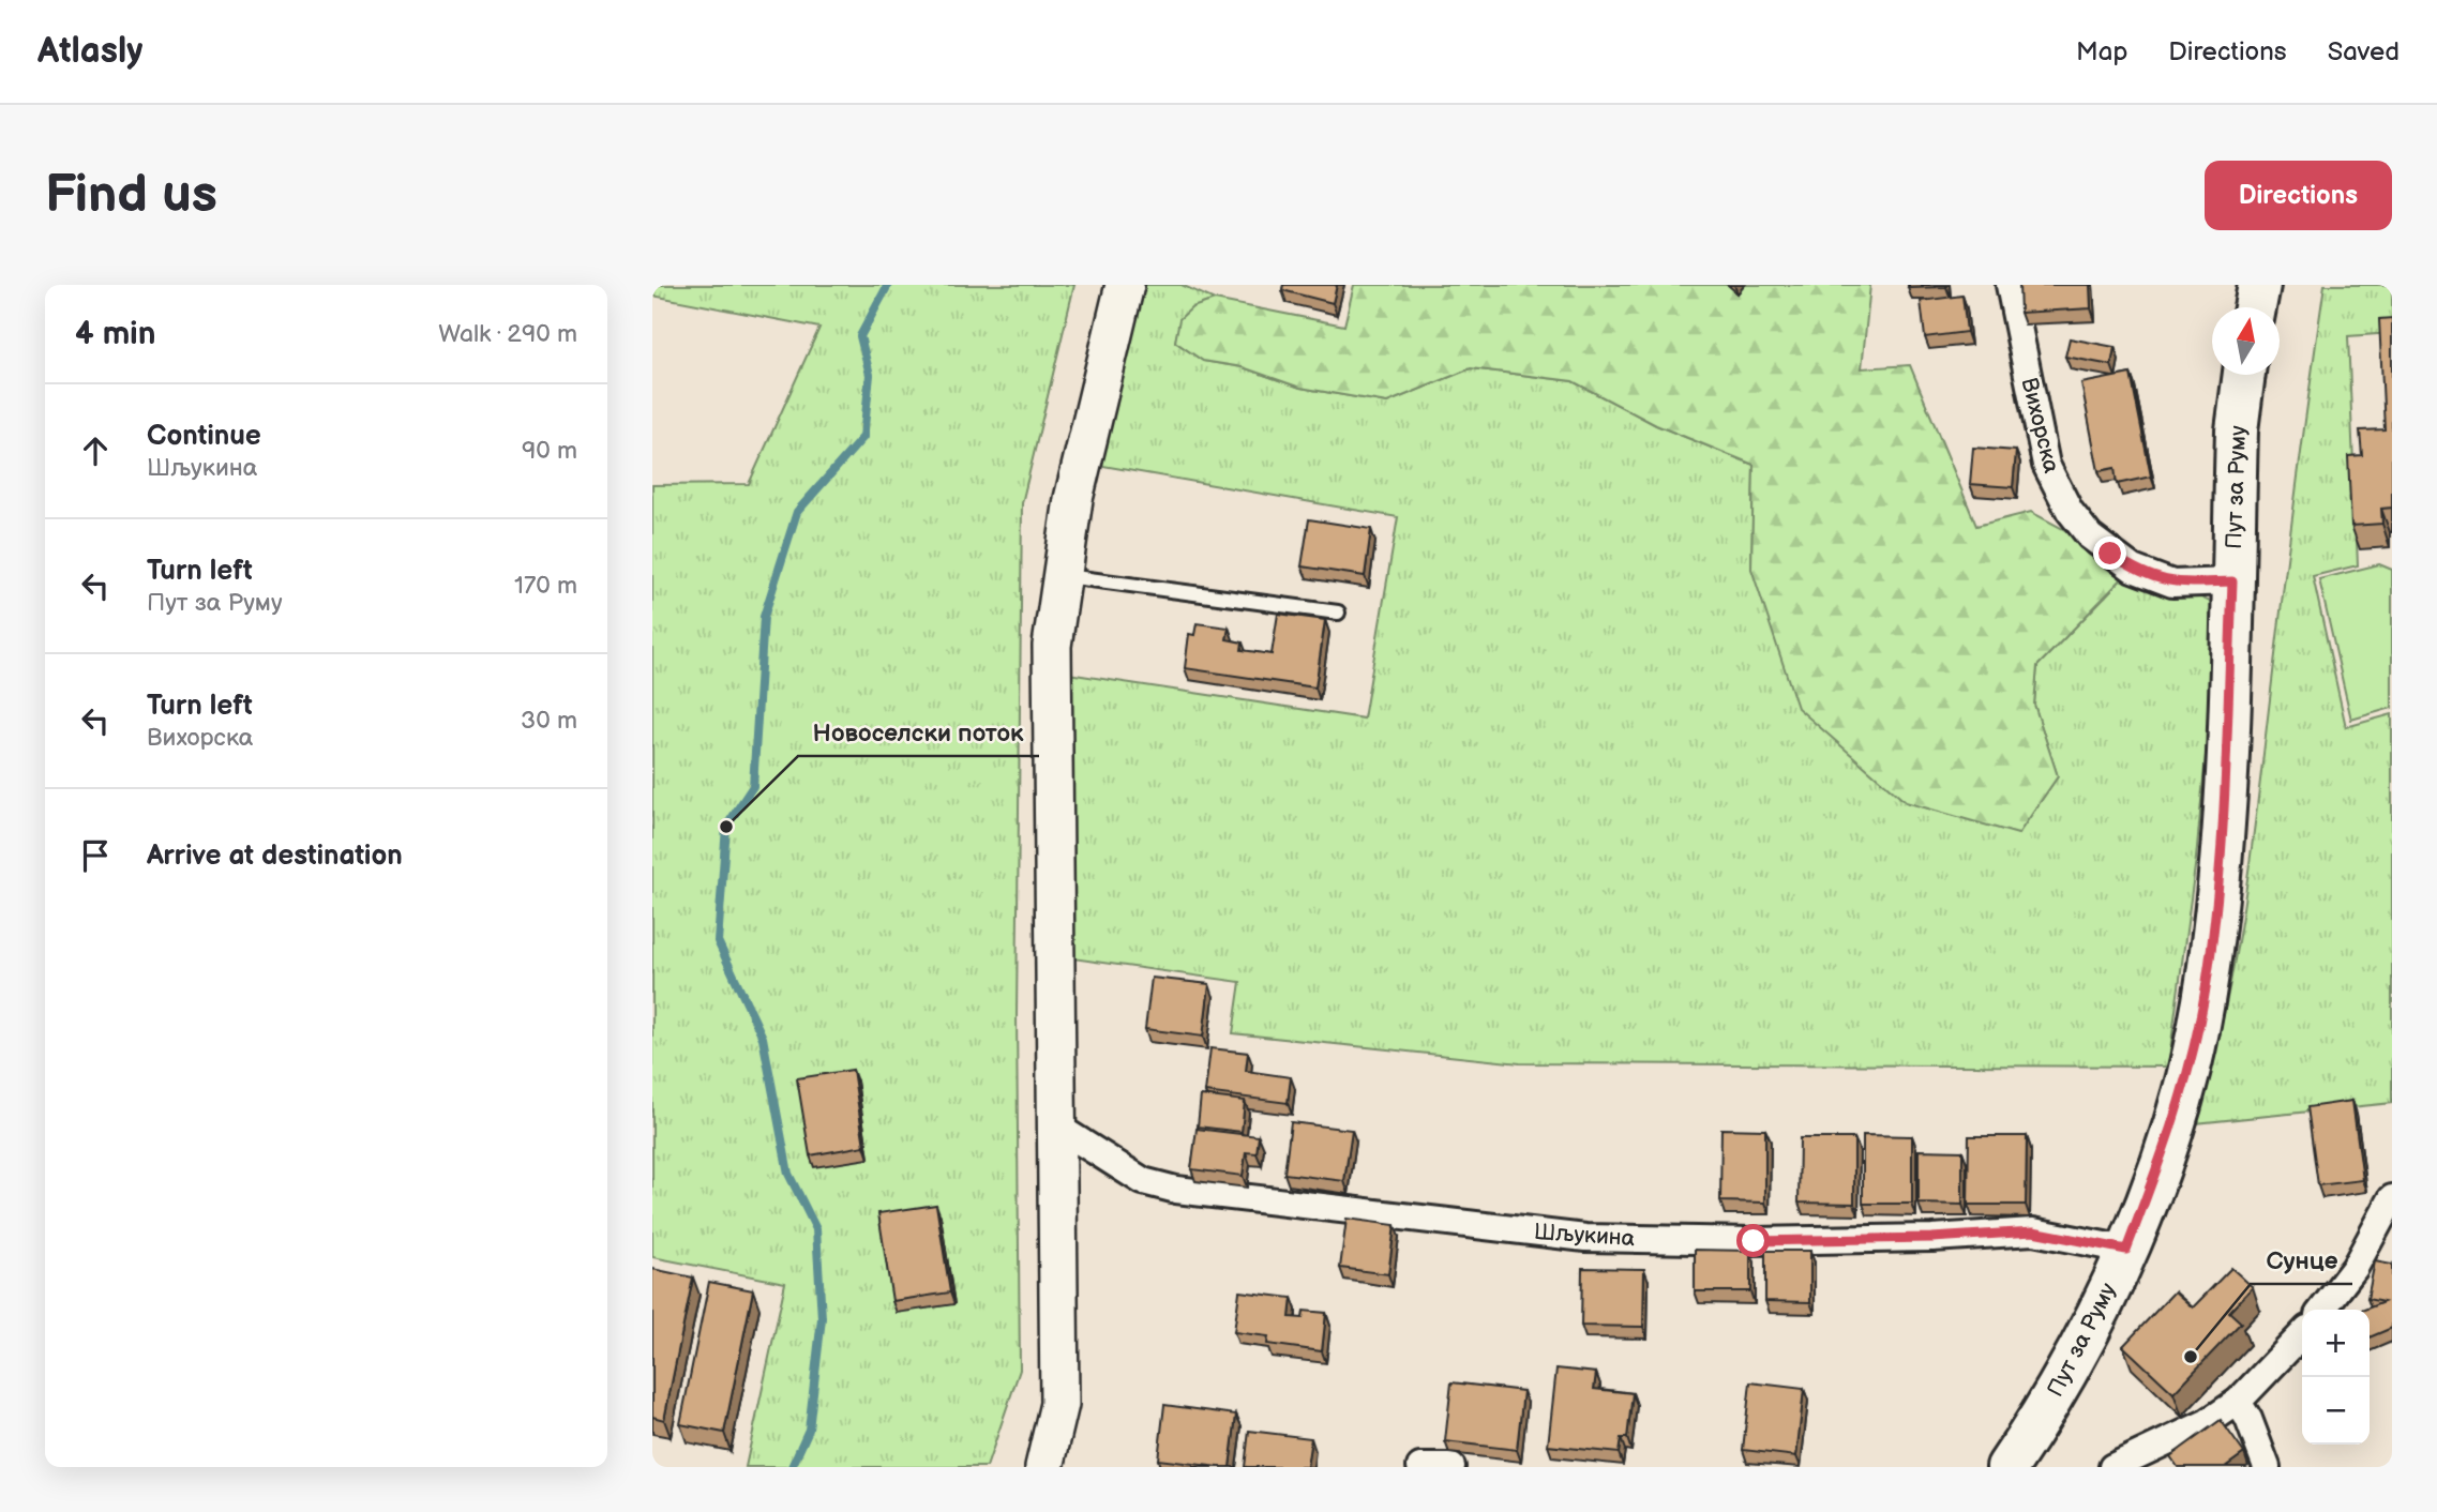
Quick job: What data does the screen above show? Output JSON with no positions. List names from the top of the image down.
{
  "streets": {
    "main road": ["Пут за Руму"],
    "street": ["Вихорска", "Шљукина"]
  },
  "crossings": [
    ["Вихорска", "Пут за Руму"],
    ["Пут за Руму", "Шљукина"]
  ],
  "places": ["Новоселски поток", "Сунце"],
  "north": "top",
  "page": {
    "header": "Atlasly",
    "nav": ["Map", "Directions", "Saved"],
    "buttons": "Directions",
    "title": "Find us",
    "heading": ["4 min", "Walk · 290 m"],
    "list": [
      ["Continue", "Шљукина", "90 m"],
      ["Turn left", "Пут за Руму", "170 m"],
      ["Turn left", "Вихорска", "30 m"],
      "Arrive at destination"
    ],
    "map_buttons": ["+", "−"]
  }
}
